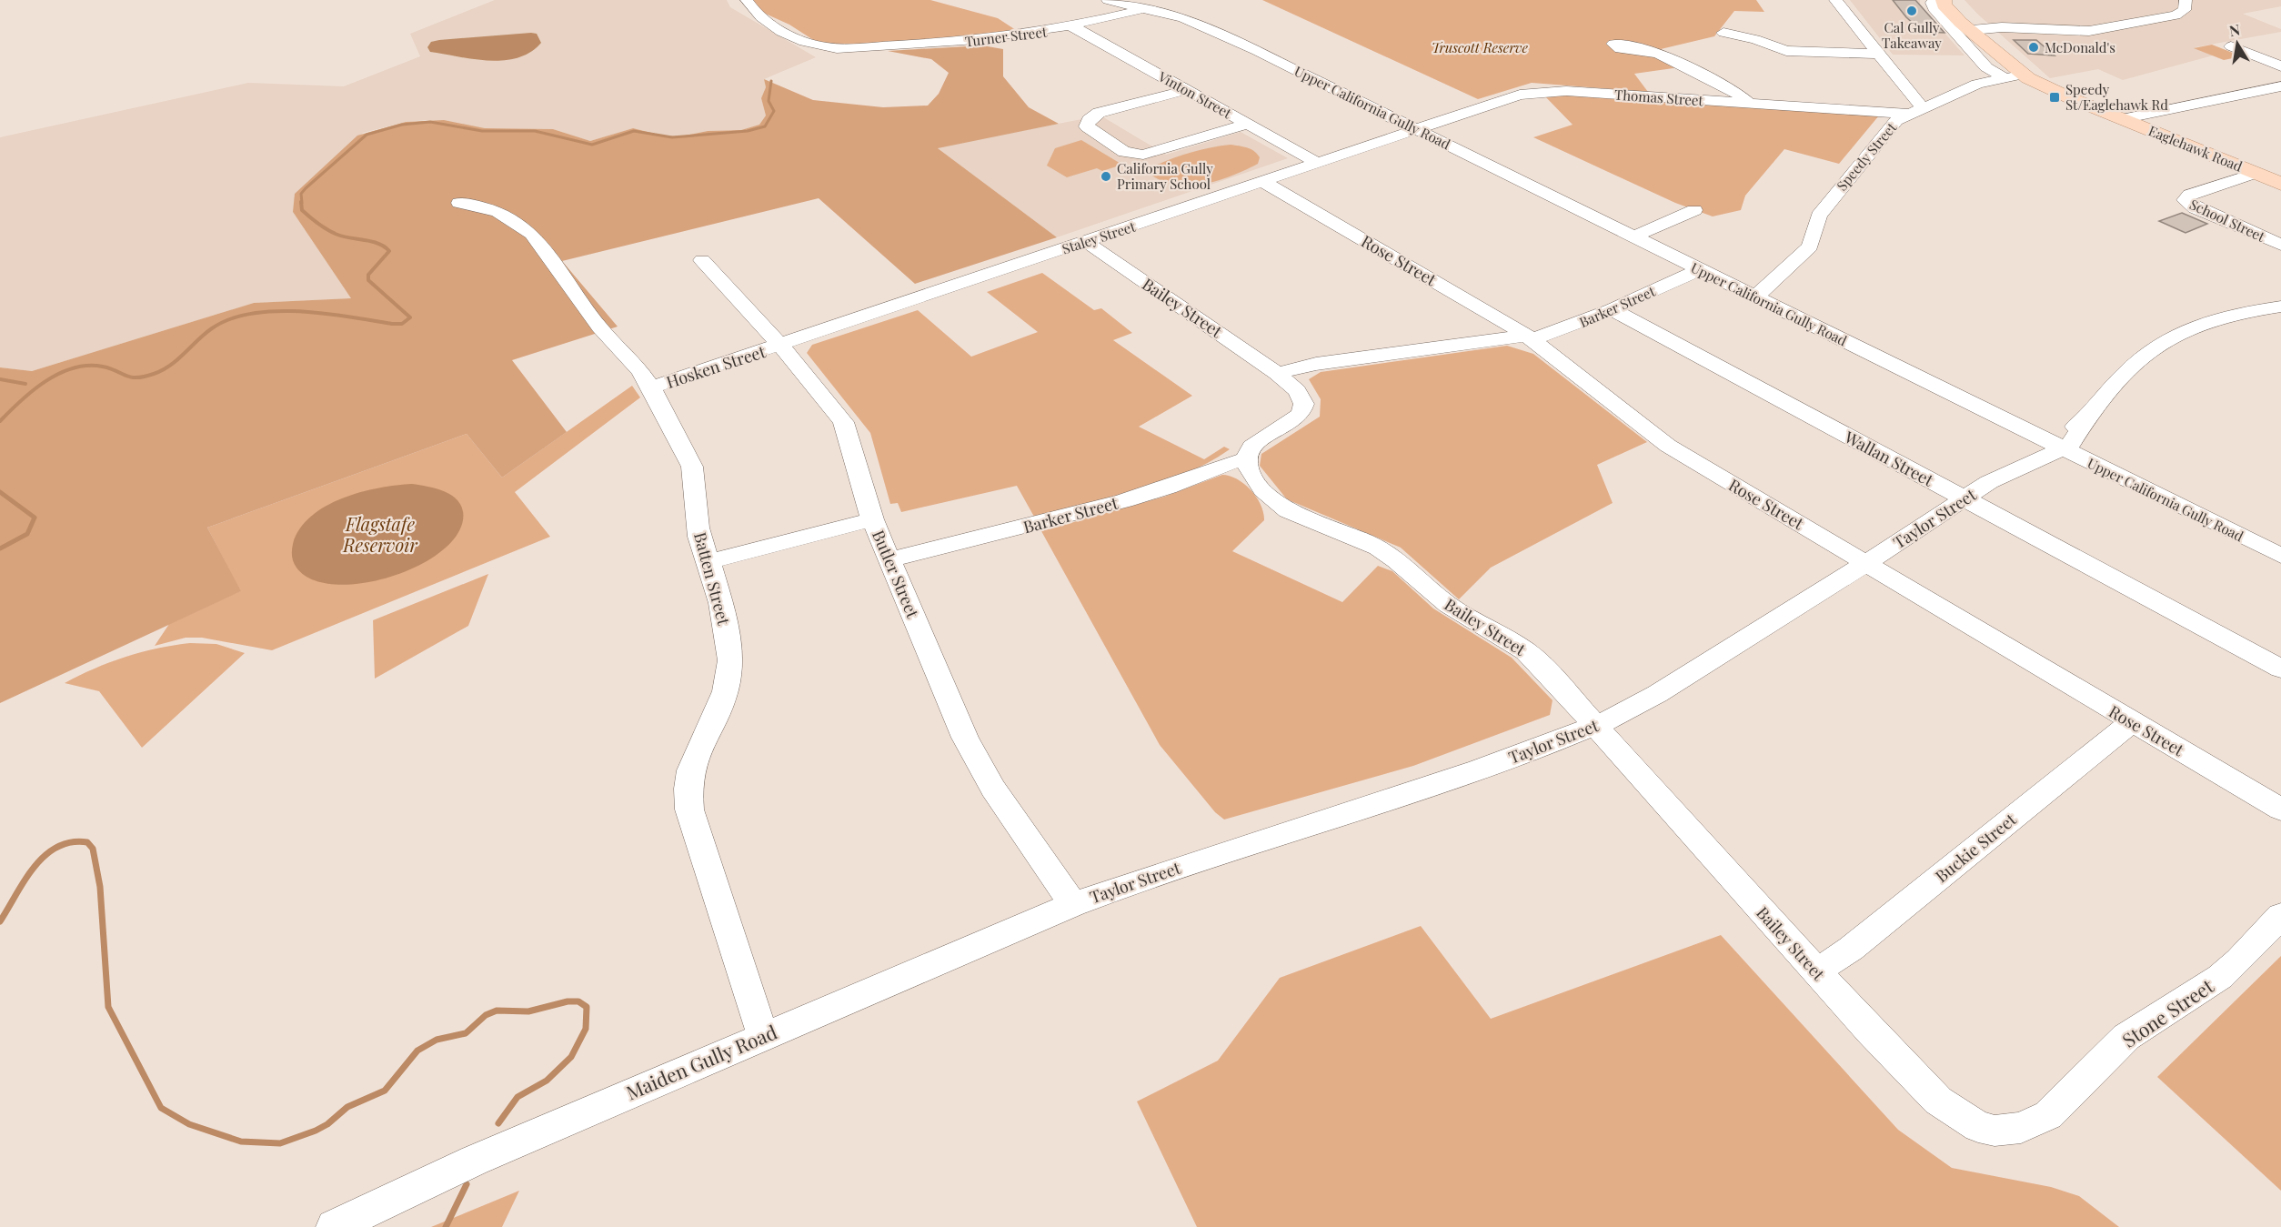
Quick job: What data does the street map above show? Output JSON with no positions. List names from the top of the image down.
{
  "streets": {
    "main road": ["Eaglehawk Road"],
    "street": [
      "Turner Street",
      "Vinton Street",
      "Thomas Street",
      "Upper California Gully Road",
      "Speedy Street",
      "School Street",
      "Staley Street",
      "Rose Street",
      "Barker Street",
      "Bailey Street",
      "Hosken Street",
      "Wallan Street",
      "Taylor Street",
      "Butler Street",
      "Batten Street",
      "Buckie Street",
      "Stone Street",
      "Maiden Gully Road"
    ]
  },
  "crossings": [
    ["Turner Street", "Vinton Street"],
    ["Turner Street", "Upper California Gully Road"],
    ["Vinton Street", "Staley Street"],
    ["Thomas Street", "Upper California Gully Road"],
    ["Thomas Street", "Speedy Street"],
    ["Thomas Street", "Staley Street"],
    ["Upper California Gully Road", "Speedy Street"],
    ["Upper California Gully Road", "Staley Street"],
    ["Upper California Gully Road", "Barker Street"],
    ["Upper California Gully Road", "Taylor Street"],
    ["Eaglehawk Road", "Speedy Street"],
    ["Eaglehawk Road", "School Street"],
    ["Staley Street", "Rose Street"],
    ["Staley Street", "Bailey Street"],
    ["Staley Street", "Hosken Street"],
    ["Staley Street", "Butler Street"],
    ["Rose Street", "Barker Street"],
    ["Rose Street", "Taylor Street"],
    ["Rose Street", "Buckie Street"],
    ["Barker Street", "Bailey Street"],
    ["Barker Street", "Wallan Street"],
    ["Barker Street", "Butler Street"],
    ["Bailey Street", "Taylor Street"],
    ["Bailey Street", "Buckie Street"],
    ["Bailey Street", "Stone Street"],
    ["Hosken Street", "Butler Street"],
    ["Hosken Street", "Batten Street"],
    ["Wallan Street", "Taylor Street"],
    ["Taylor Street", "Butler Street"],
    ["Taylor Street", "Maiden Gully Road"],
    ["Butler Street", "Maiden Gully Road"],
    ["Batten Street", "Maiden Gully Road"]
  ],
  "water": ["Flagstafe Reservoir"],
  "parks": ["Truscott Reserve"],
  "places": {
    "other": ["Cal Gully Takeaway", "McDonald's", "California Gully Primary School"],
    "transit": ["Speedy St/Eaglehawk Rd"]
  },
  "north": "top"
}
